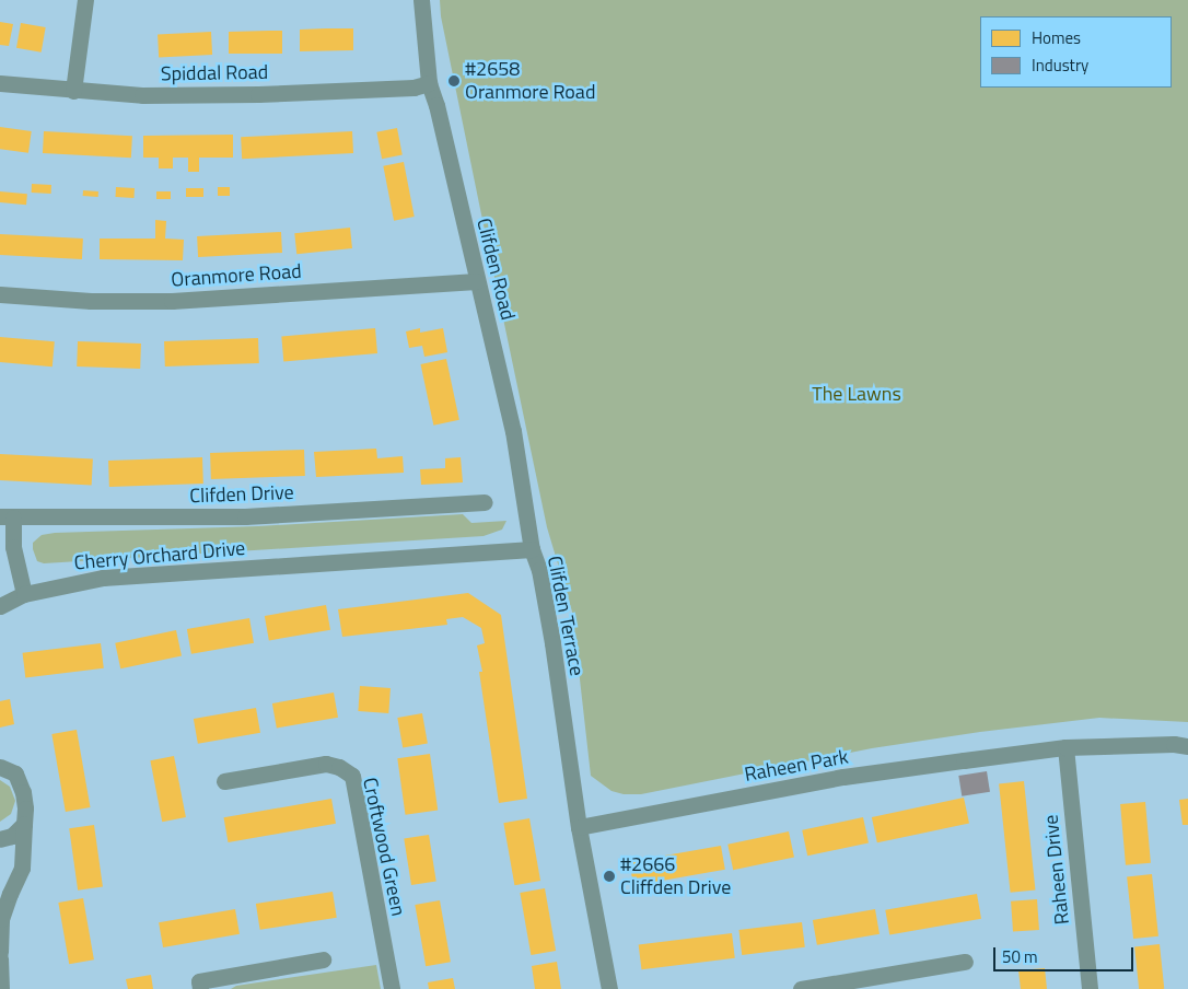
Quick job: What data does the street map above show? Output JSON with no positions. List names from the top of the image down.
{
  "streets": {
    "street": [
      "Spiddal Road",
      "Clifden Road",
      "Oranmore Road",
      "Clifden Drive",
      "Cherry Orchard Drive",
      "Clifden Terrace",
      "Raheen Park",
      "Croftwood Green",
      "Raheen Drive"
    ]
  },
  "crossings": [
    ["Spiddal Road", "Clifden Road"],
    ["Clifden Road", "Oranmore Road"],
    ["Clifden Road", "Clifden Terrace"],
    ["Cherry Orchard Drive", "Clifden Terrace"],
    ["Clifden Terrace", "Raheen Park"],
    ["Raheen Park", "Raheen Drive"]
  ],
  "parks": ["The Lawns"],
  "places": ["#2658 Oranmore Road", "#2666 Cliffden Drive"],
  "legend": ["Homes", "Industry"],
  "scale_bar": "50 m"
}
